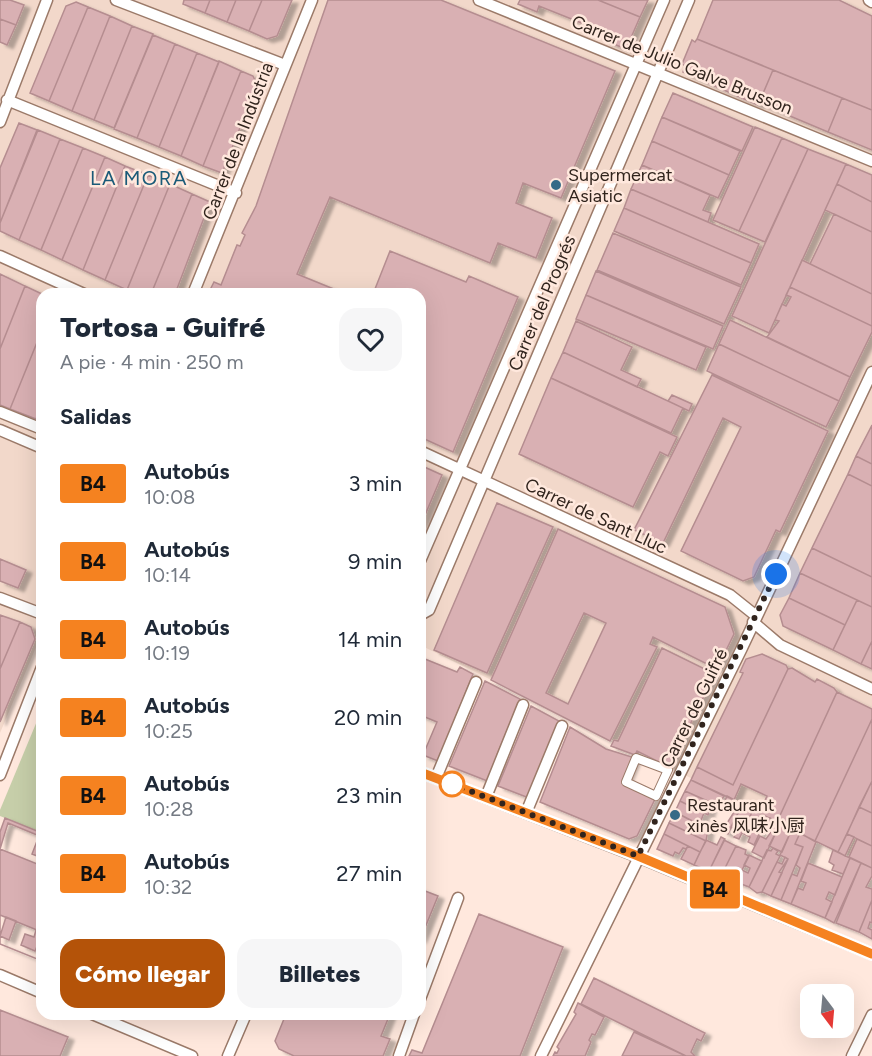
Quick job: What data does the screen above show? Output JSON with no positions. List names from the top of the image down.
{
  "streets": {
    "street": [
      "Carrer de Julio Galve Brusson",
      "Carrer de la Indústria",
      "Carrer del Progrés",
      "Carrer de Sant Lluc",
      "Carrer de Guifré"
    ]
  },
  "crossings": [
    ["Carrer de Julio Galve Brusson", "Carrer del Progrés"],
    ["Carrer del Progrés", "Carrer de Sant Lluc"],
    ["Carrer de Sant Lluc", "Carrer de Guifré"]
  ],
  "districts": ["LA MORA"],
  "places": ["Supermercat Asiatic", "Restaurant xinès 风味小厨"],
  "lines": ["bus line B4"],
  "north": "bottom",
  "page": {
    "on_map": "B4",
    "heading": [
      ["Tortosa - Guifré", "A pie · 4 min · 250 m"],
      "Salidas"
    ],
    "list": [
      {
        "mark": "B4",
        "name": "Autobús",
        "note": "10:08",
        "value": "3 min"
      },
      {
        "mark": "B4",
        "name": "Autobús",
        "note": "10:14",
        "value": "9 min"
      },
      {
        "mark": "B4",
        "name": "Autobús",
        "note": "10:19",
        "value": "14 min"
      },
      {
        "mark": "B4",
        "name": "Autobús",
        "note": "10:25",
        "value": "20 min"
      },
      {
        "mark": "B4",
        "name": "Autobús",
        "note": "10:28",
        "value": "23 min"
      },
      {
        "mark": "B4",
        "name": "Autobús",
        "note": "10:32",
        "value": "27 min"
      }
    ],
    "buttons": ["Cómo llegar", "Billetes"]
  }
}
